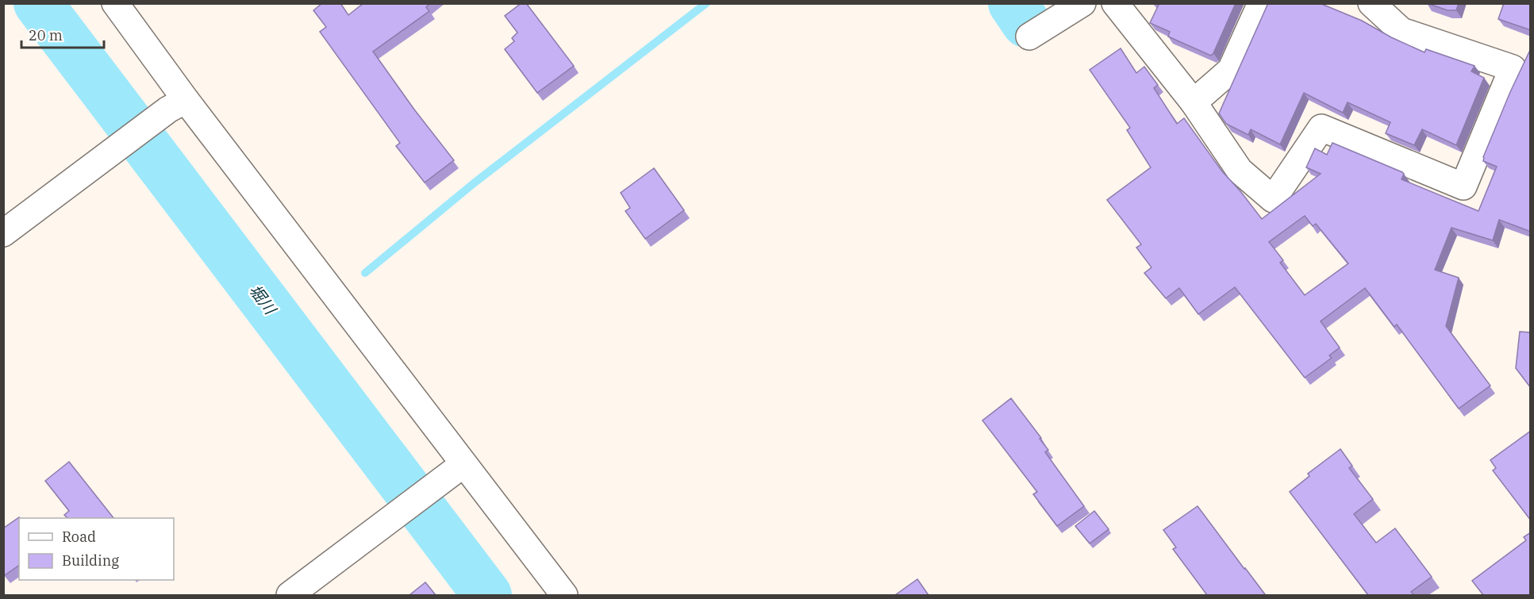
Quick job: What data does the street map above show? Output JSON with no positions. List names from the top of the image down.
{
  "water": ["堀川"],
  "legend": ["Road", "Building"],
  "scale_bar": "20 m"
}
